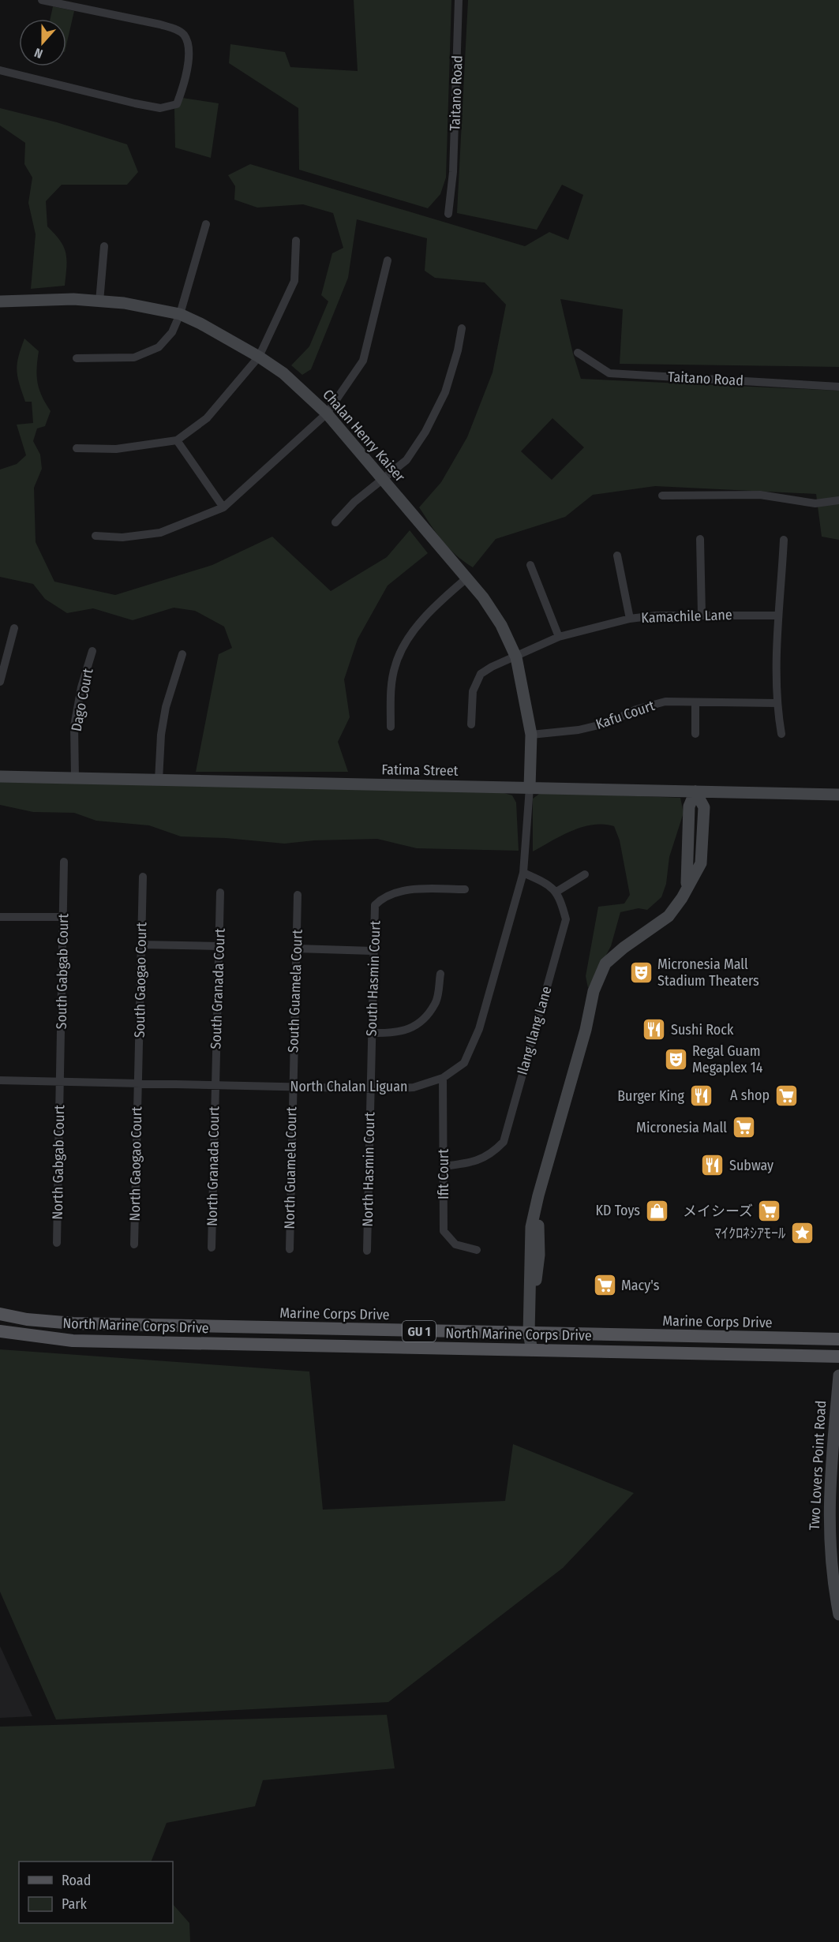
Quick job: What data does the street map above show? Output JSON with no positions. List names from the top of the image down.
{
  "streets": {
    "main road": ["Marine Corps Drive", "North Marine Corps Drive", "GU 1"],
    "street": [
      "Taitano Road",
      "Chalan Henry Kaiser",
      "Kamachile Lane",
      "Dago Court",
      "Kafu Court",
      "Fatima Street",
      "South Gabgab Court",
      "South Hasmin Court",
      "South Gaogao Court",
      "South Granada Court",
      "South Guamela Court",
      "Ilang Ilang Lane",
      "North Chalan Liguan",
      "North Gabgab Court",
      "North Gaogao Court",
      "North Granada Court",
      "North Guamela Court",
      "North Hasmin Court",
      "Ifit Court",
      "Two Lovers Point Road"
    ]
  },
  "crossings": [
    ["Chalan Henry Kaiser", "Kamachile Lane"],
    ["Chalan Henry Kaiser", "Kafu Court"],
    ["Chalan Henry Kaiser", "Fatima Street"],
    ["Chalan Henry Kaiser", "North Chalan Liguan"],
    ["Dago Court", "Fatima Street"],
    ["Fatima Street", "North Chalan Liguan"],
    ["South Gabgab Court", "North Chalan Liguan"],
    ["South Gabgab Court", "North Gabgab Court"],
    ["South Hasmin Court", "North Chalan Liguan"],
    ["South Hasmin Court", "North Hasmin Court"],
    ["South Gaogao Court", "North Chalan Liguan"],
    ["South Gaogao Court", "North Gaogao Court"],
    ["South Granada Court", "North Chalan Liguan"],
    ["South Granada Court", "North Granada Court"],
    ["South Guamela Court", "North Chalan Liguan"],
    ["South Guamela Court", "North Guamela Court"],
    ["Ilang Ilang Lane", "Ifit Court"],
    ["North Chalan Liguan", "North Gabgab Court"],
    ["North Chalan Liguan", "North Gaogao Court"],
    ["North Chalan Liguan", "North Granada Court"],
    ["North Chalan Liguan", "North Guamela Court"],
    ["North Chalan Liguan", "North Hasmin Court"],
    ["North Chalan Liguan", "Ifit Court"]
  ],
  "places": {
    "theatre": ["Micronesia Mall Stadium Theaters", "Regal Guam Megaplex 14"],
    "restaurant": ["Sushi Rock", "Burger King", "Subway"],
    "supermarket": [
      "A shop",
      "Micronesia Mall",
      "メイシーズ",
      "Macy's"
    ],
    "shop": ["KD Toys"],
    "place": ["ﾏｲｸﾛﾈｼｱﾓｰﾙ"]
  },
  "legend": ["Road", "Park"],
  "north": "bottom"
}
